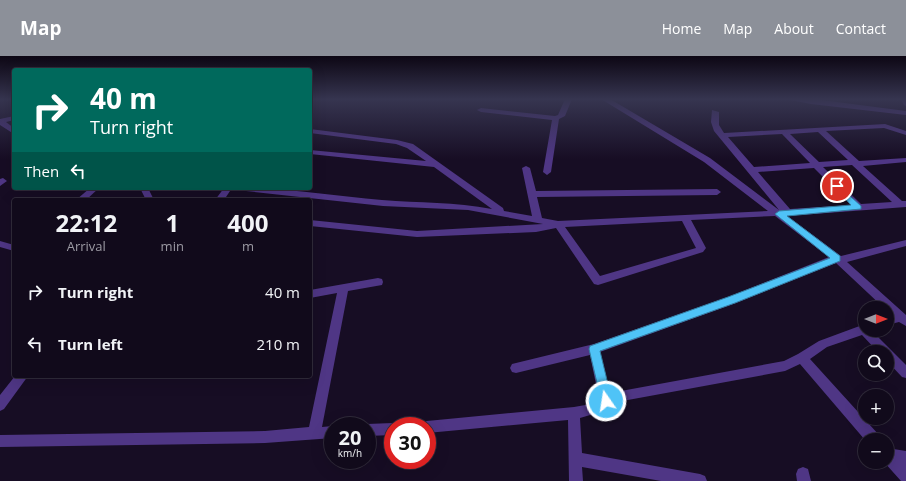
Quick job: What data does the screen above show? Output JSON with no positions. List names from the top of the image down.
{
  "north": "right",
  "page": {
    "header": "Map",
    "nav": [
      "Home",
      "Map",
      "About",
      "Contact"
    ],
    "turn": ["40 m", "Turn right"],
    "then": "Then",
    "eta": [
      "22:12",
      "Arrival",
      "1",
      "min",
      "400",
      "m"
    ],
    "list": [
      {
        "name": "Turn right",
        "value": "40 m"
      },
      {
        "name": "Turn left",
        "value": "210 m"
      }
    ],
    "map_buttons": ["+", "−"],
    "speed": "20 km/h",
    "limit": "30"
  }
}
